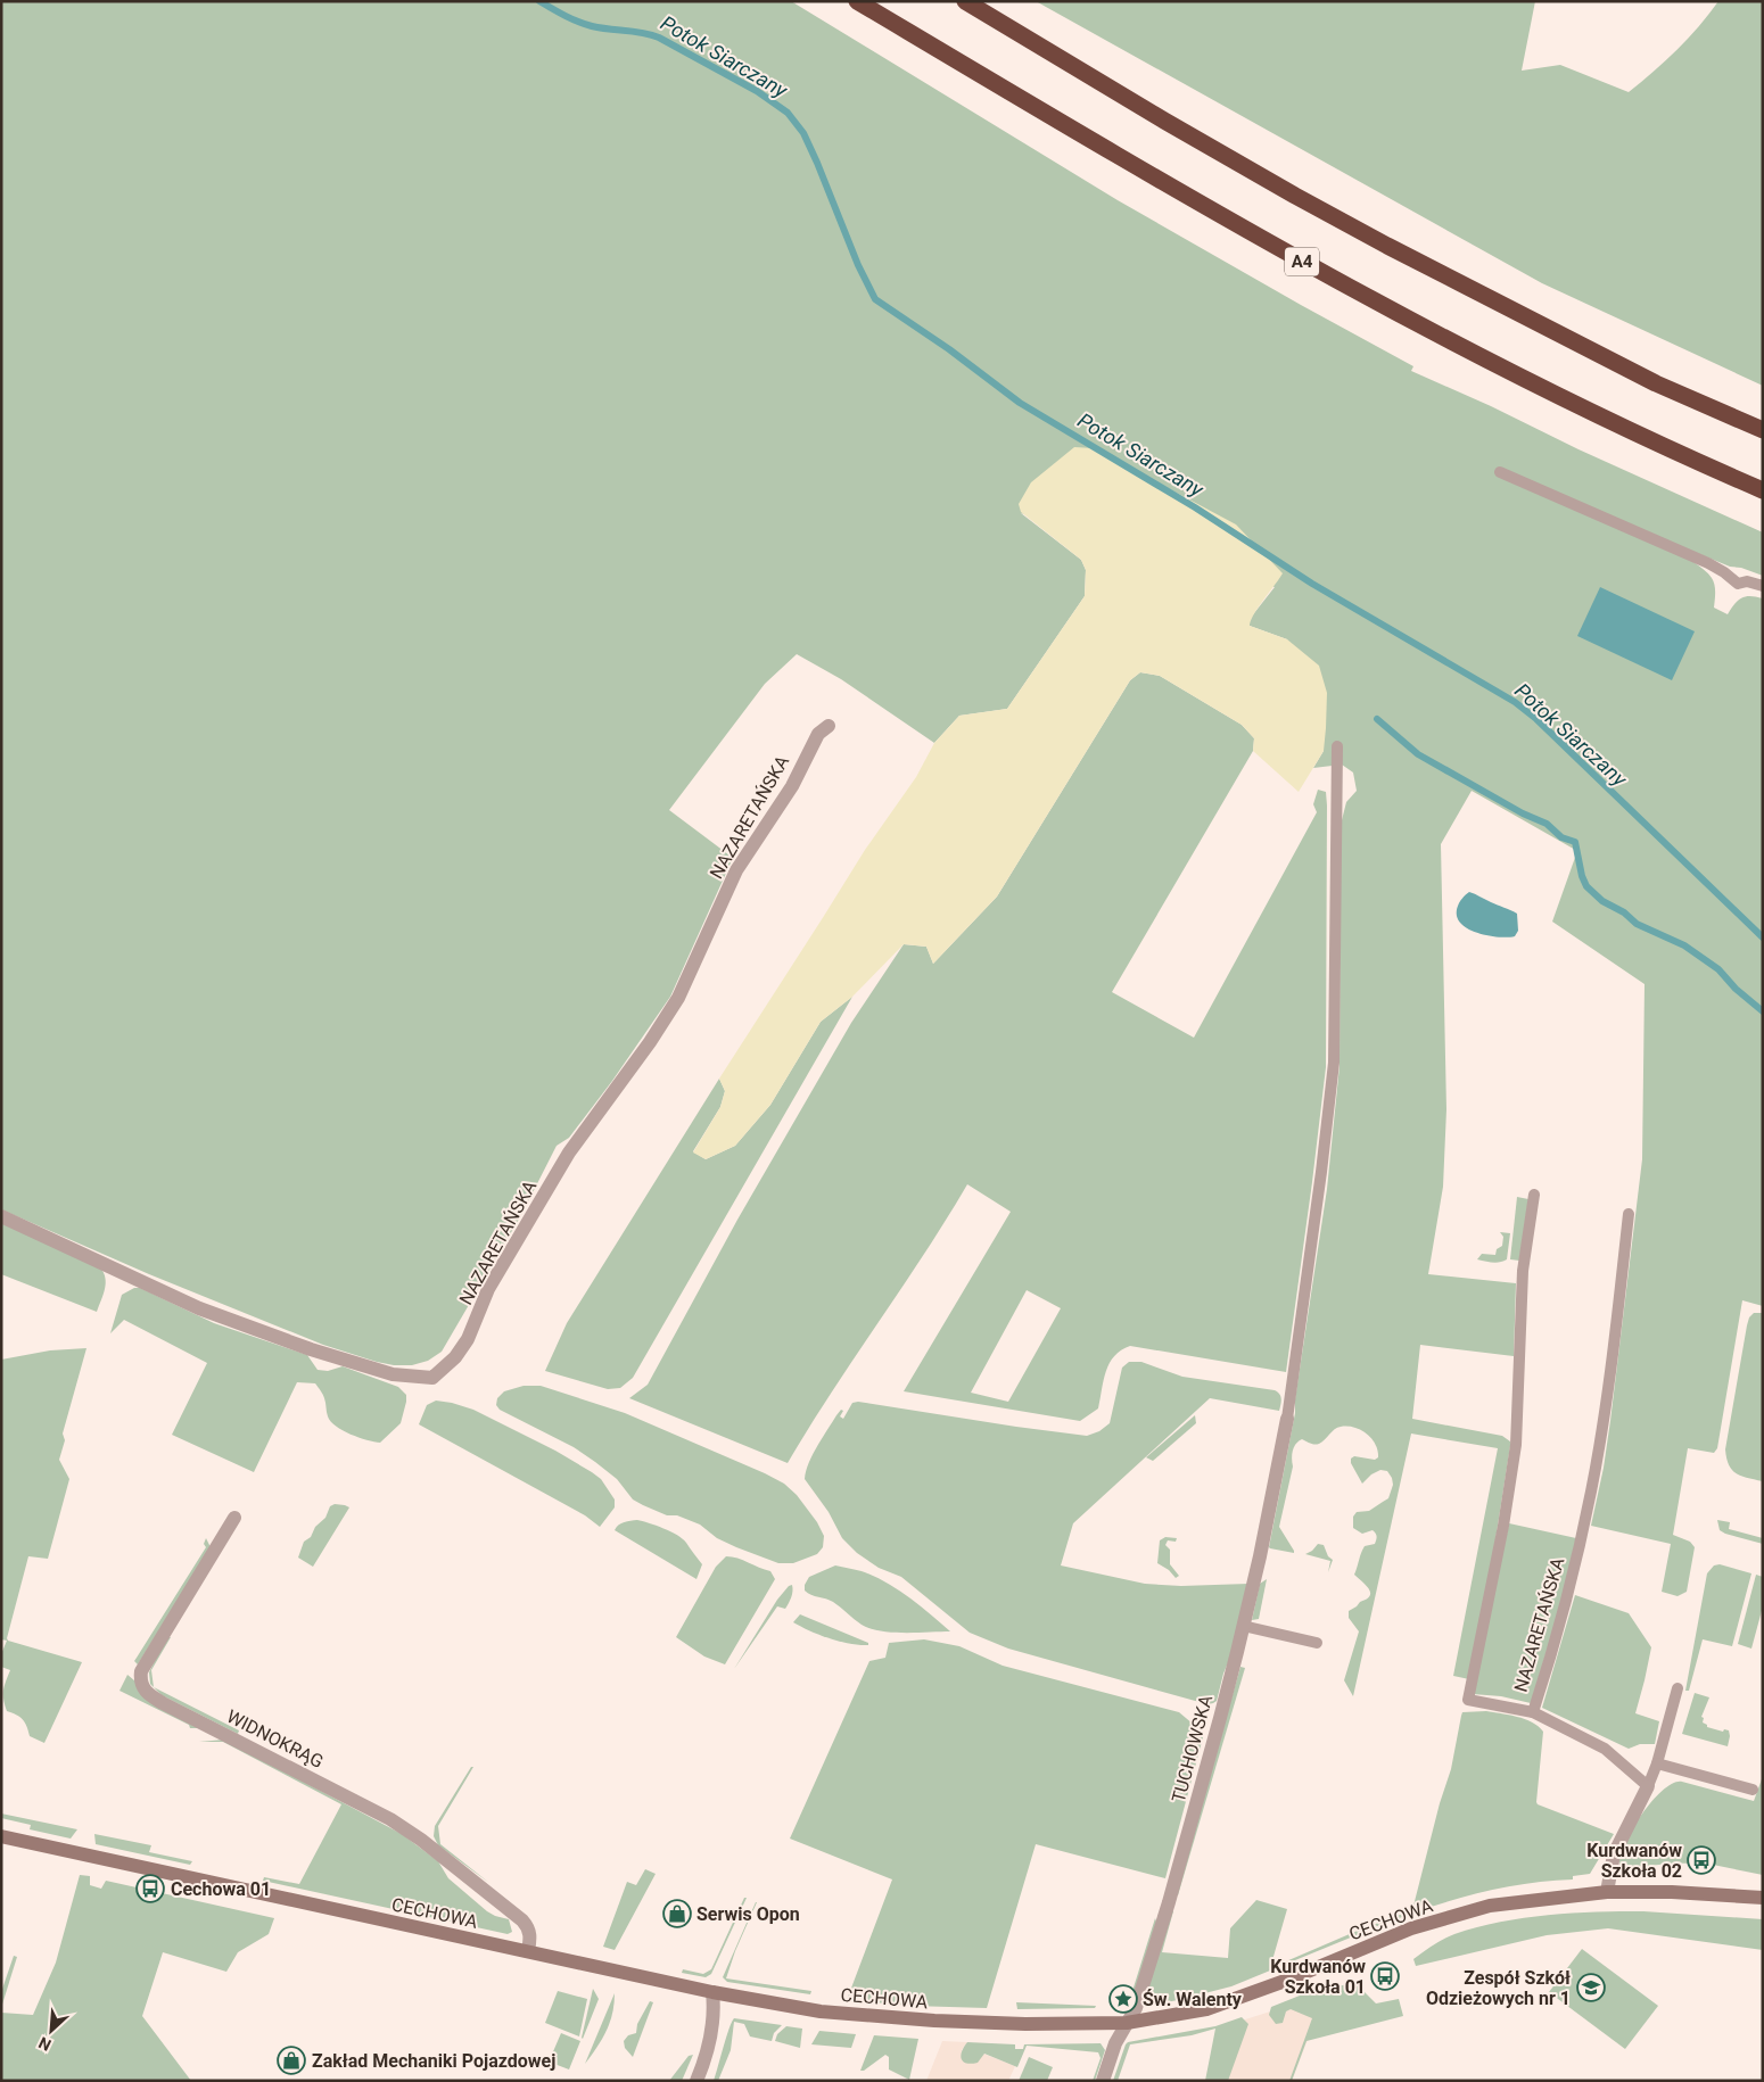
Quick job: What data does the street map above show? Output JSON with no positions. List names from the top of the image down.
{
  "streets": {
    "highway": ["A4"],
    "street": [
      "NAZARETAŃSKA",
      "WIDNOKRĄG",
      "TUCHOWSKA",
      "CECHOWA"
    ]
  },
  "crossings": [
    ["WIDNOKRĄG", "CECHOWA"],
    ["TUCHOWSKA", "CECHOWA"]
  ],
  "water": ["Potok Siarczany"],
  "places": {
    "bus stop": ["Kurdwanów Szkoła 02", "Cechowa 01", "Kurdwanów Szkoła 01"],
    "shop": ["Serwis Opon", "Zakład Mechaniki Pojazdowej"],
    "school or university": ["Zespół Szkół Odzieżowych nr 1"],
    "place": ["Św. Walenty"]
  },
  "north": "bottom left"
}
